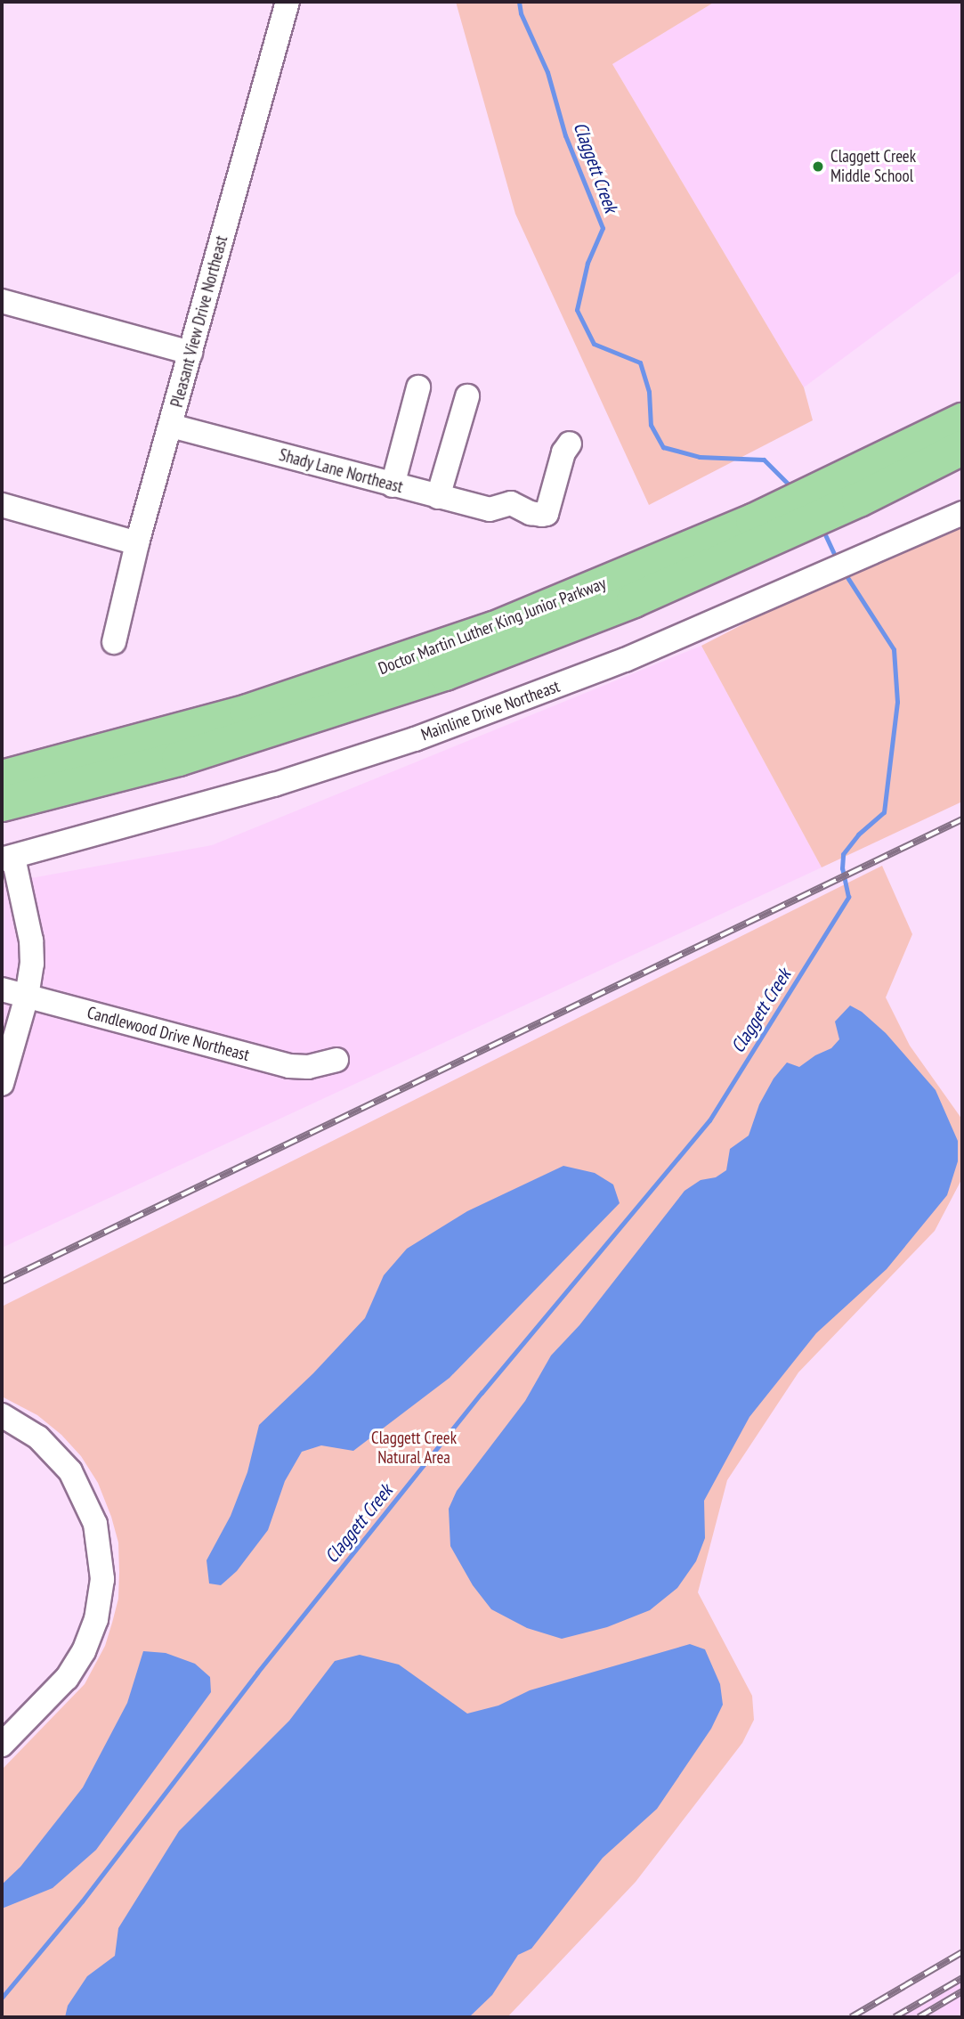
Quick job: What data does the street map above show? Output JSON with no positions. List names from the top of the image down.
{
  "streets": {
    "highway": ["Doctor Martin Luther King Junior Parkway"],
    "street": [
      "Pleasant View Drive Northeast",
      "Shady Lane Northeast",
      "Mainline Drive Northeast",
      "Candlewood Drive Northeast"
    ]
  },
  "crossings": [
    ["Pleasant View Drive Northeast", "Shady Lane Northeast"]
  ],
  "water": ["Claggett Creek"],
  "parks": ["Claggett Creek Natural Area"],
  "places": ["Claggett Creek Middle School"]
}
